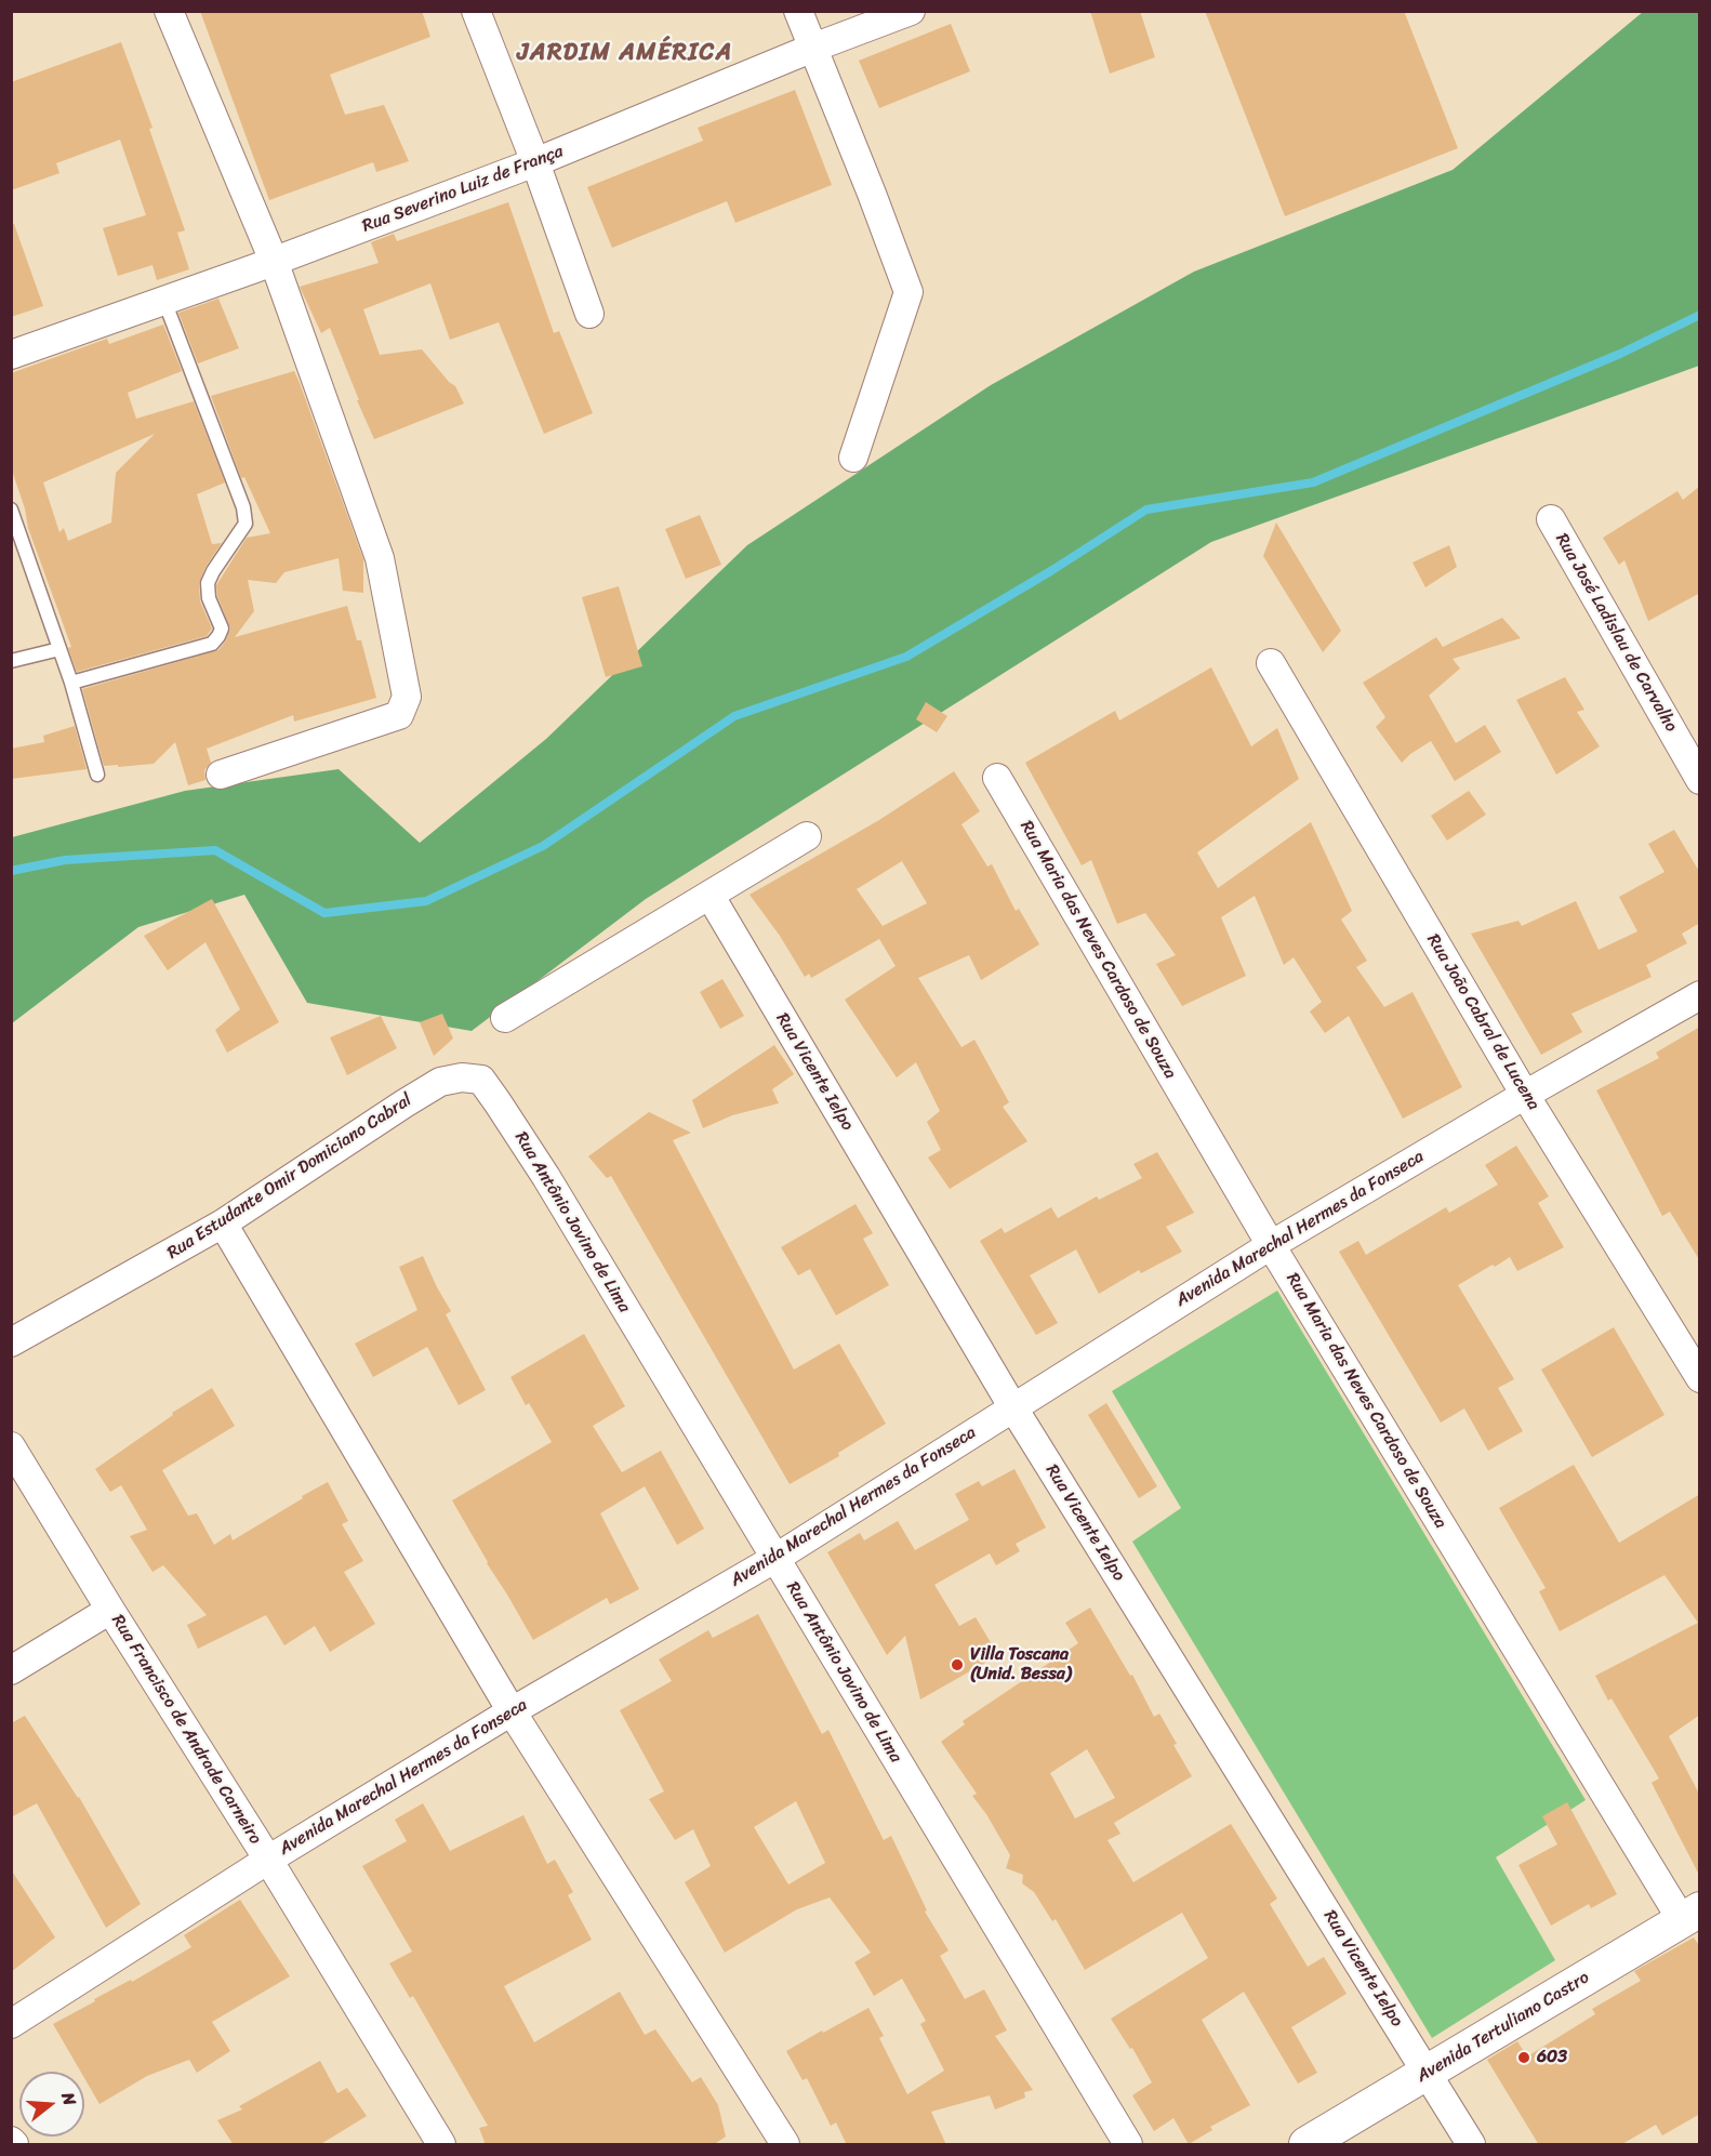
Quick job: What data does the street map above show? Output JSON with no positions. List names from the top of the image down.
{
  "streets": {
    "street": [
      "Rua Severino Luiz de França",
      "Rua José Ladislau de Carvalho",
      "Rua Maria das Neves Cardoso de Souza",
      "Rua João Cabral de Lucena",
      "Rua Vicente Ielpo",
      "Rua Estudante Omir Domiciano Cabral",
      "Rua Antônio Jovino de Lima",
      "Avenida Marechal Hermes da Fonseca",
      "Rua Francisco de Andrade Carneiro",
      "Avenida Tertuliano Castro"
    ]
  },
  "crossings": [
    ["Rua Maria das Neves Cardoso de Souza", "Avenida Marechal Hermes da Fonseca"],
    ["Rua Maria das Neves Cardoso de Souza", "Avenida Tertuliano Castro"],
    ["Rua João Cabral de Lucena", "Avenida Marechal Hermes da Fonseca"],
    ["Rua Vicente Ielpo", "Avenida Marechal Hermes da Fonseca"],
    ["Rua Vicente Ielpo", "Avenida Tertuliano Castro"],
    ["Rua Estudante Omir Domiciano Cabral", "Rua Antônio Jovino de Lima"],
    ["Rua Antônio Jovino de Lima", "Avenida Marechal Hermes da Fonseca"],
    ["Avenida Marechal Hermes da Fonseca", "Rua Francisco de Andrade Carneiro"]
  ],
  "districts": ["JARDIM AMÉRICA"],
  "places": ["Villa Toscana (Unid. Bessa)", "603"],
  "north": "right"
}
